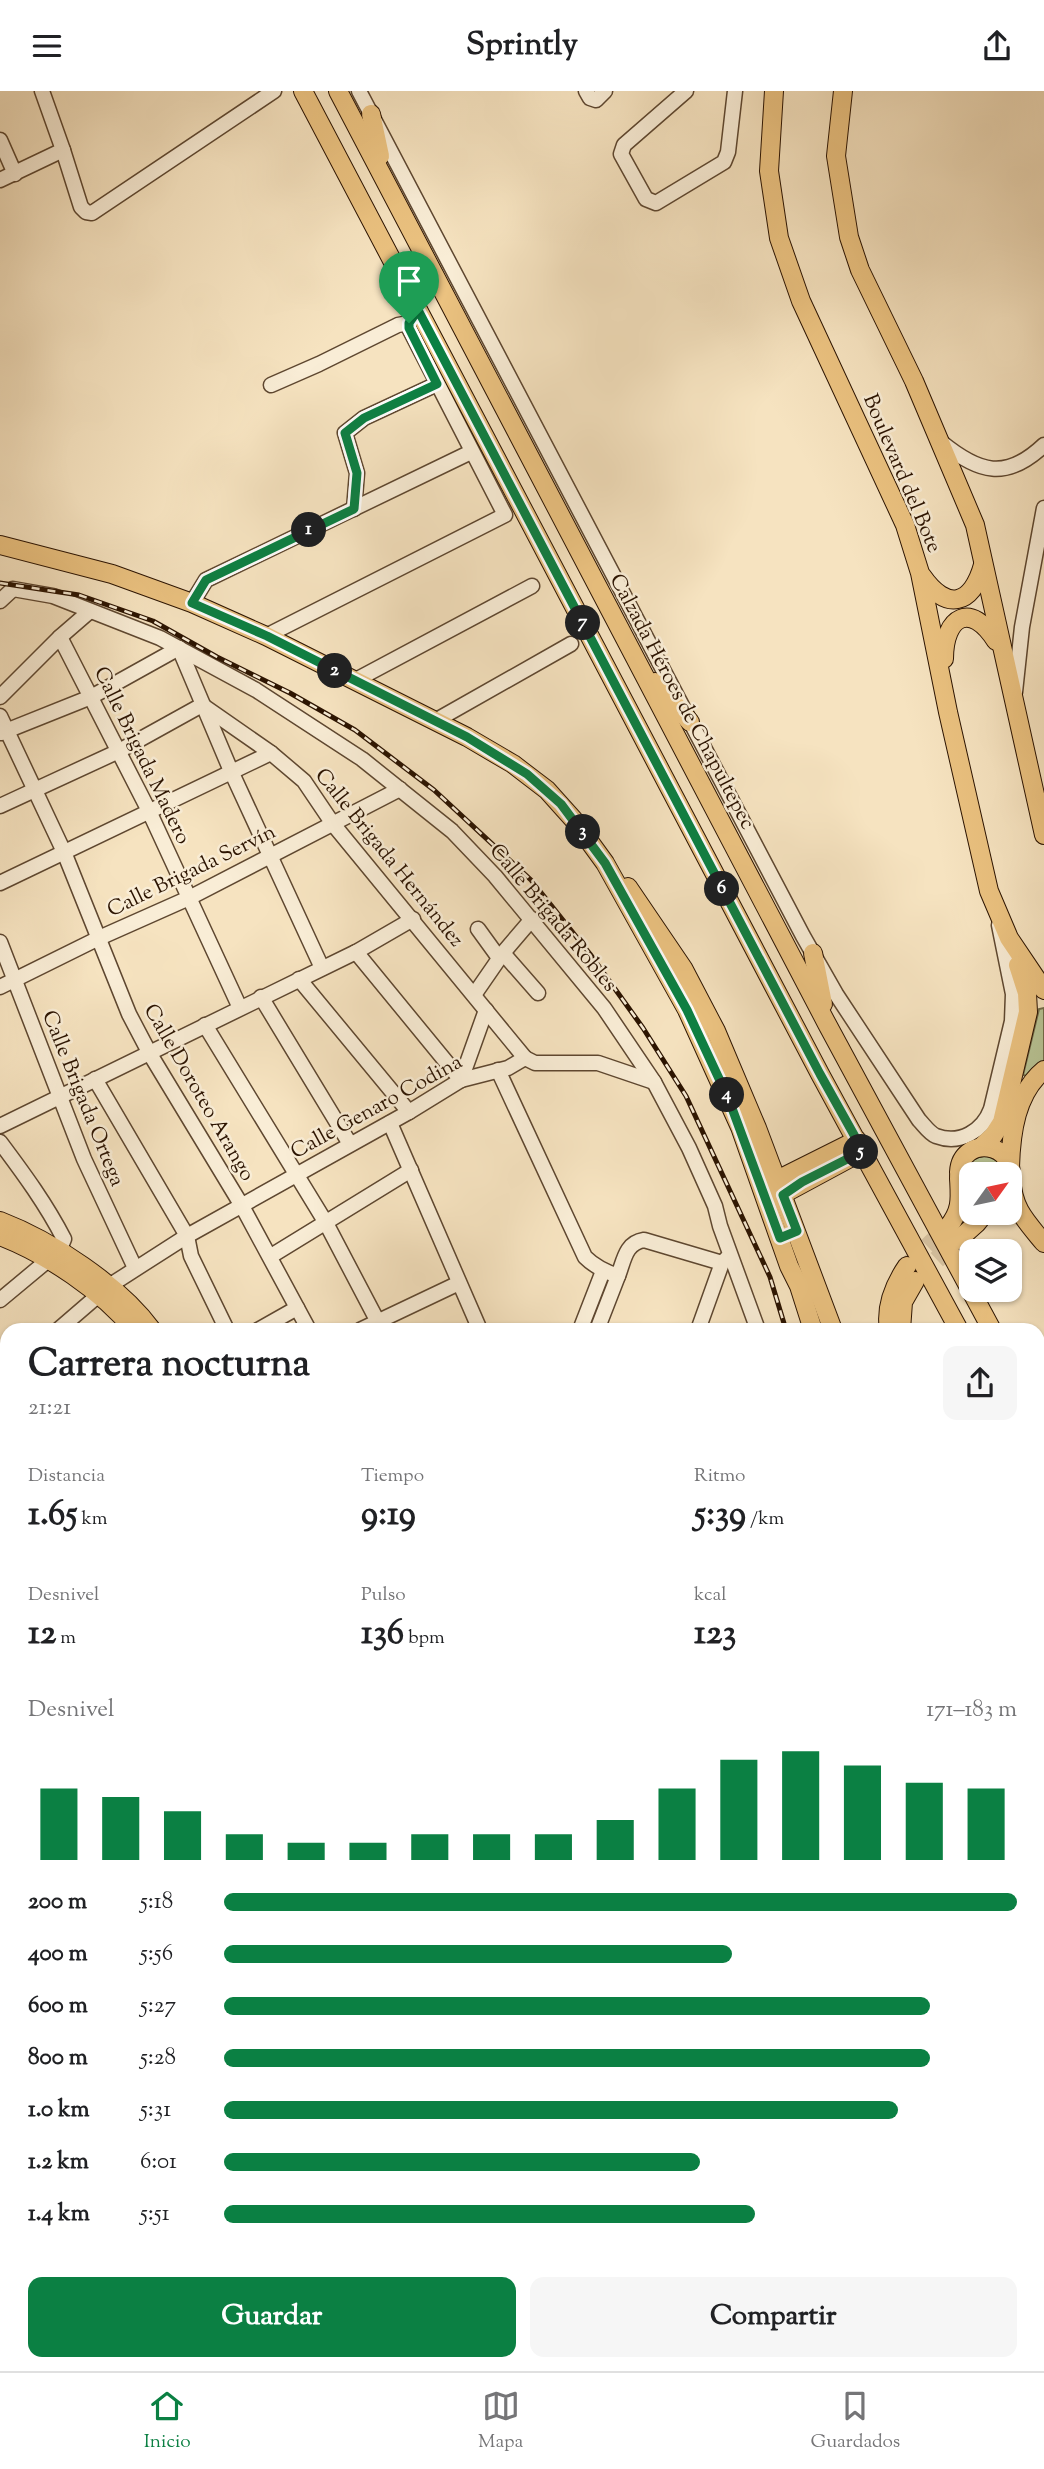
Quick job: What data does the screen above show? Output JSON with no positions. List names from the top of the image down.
{
  "streets": {
    "main road": ["Boulevard del Bote", "Calzada Héroes de Chapultepec"],
    "street": [
      "Calle Brigada Madero",
      "Calle Brigada Hernández",
      "Calle Brigada Servín",
      "Calle Brigada Robles",
      "Calle Doroteo Arango",
      "Calle Brigada Ortega",
      "Calle Genaro Codina"
    ]
  },
  "crossings": [
    ["Calle Brigada Madero", "Calle Brigada Servín"],
    ["Calle Brigada Hernández", "Calle Brigada Servín"],
    ["Calle Brigada Hernández", "Calle Genaro Codina"],
    ["Calle Brigada Servín", "Calle Brigada Robles"],
    ["Calle Brigada Servín", "Calle Doroteo Arango"],
    ["Calle Brigada Servín", "Calle Brigada Ortega"],
    ["Calle Doroteo Arango", "Calle Genaro Codina"],
    ["Calle Brigada Ortega", "Calle Genaro Codina"]
  ],
  "north": "top right",
  "page": {
    "header": "Sprintly",
    "pins": [
      "1",
      "7",
      "2",
      "3",
      "6",
      "4",
      "5"
    ],
    "heading": ["Carrera nocturna", "21:21"],
    "stats": [
      ["Distancia", "1.65 km"],
      ["Tiempo", "9:19"],
      ["Ritmo", "5:39 /km"],
      ["Desnivel", "12 m"],
      ["Pulso", "136 bpm"],
      ["kcal", "123"]
    ],
    "chart": ["Desnivel", "171–183 m"],
    "list": [
      {
        "name": "200 m",
        "note": "5:18"
      },
      {
        "name": "400 m",
        "note": "5:56"
      },
      {
        "name": "600 m",
        "note": "5:27"
      },
      {
        "name": "800 m",
        "note": "5:28"
      },
      {
        "name": "1.0 km",
        "note": "5:31"
      },
      {
        "name": "1.2 km",
        "note": "6:01"
      },
      {
        "name": "1.4 km",
        "note": "5:51"
      }
    ],
    "buttons": ["Guardar", "Compartir"],
    "tabs": ["Inicio", "Mapa", "Guardados"]
  }
}
